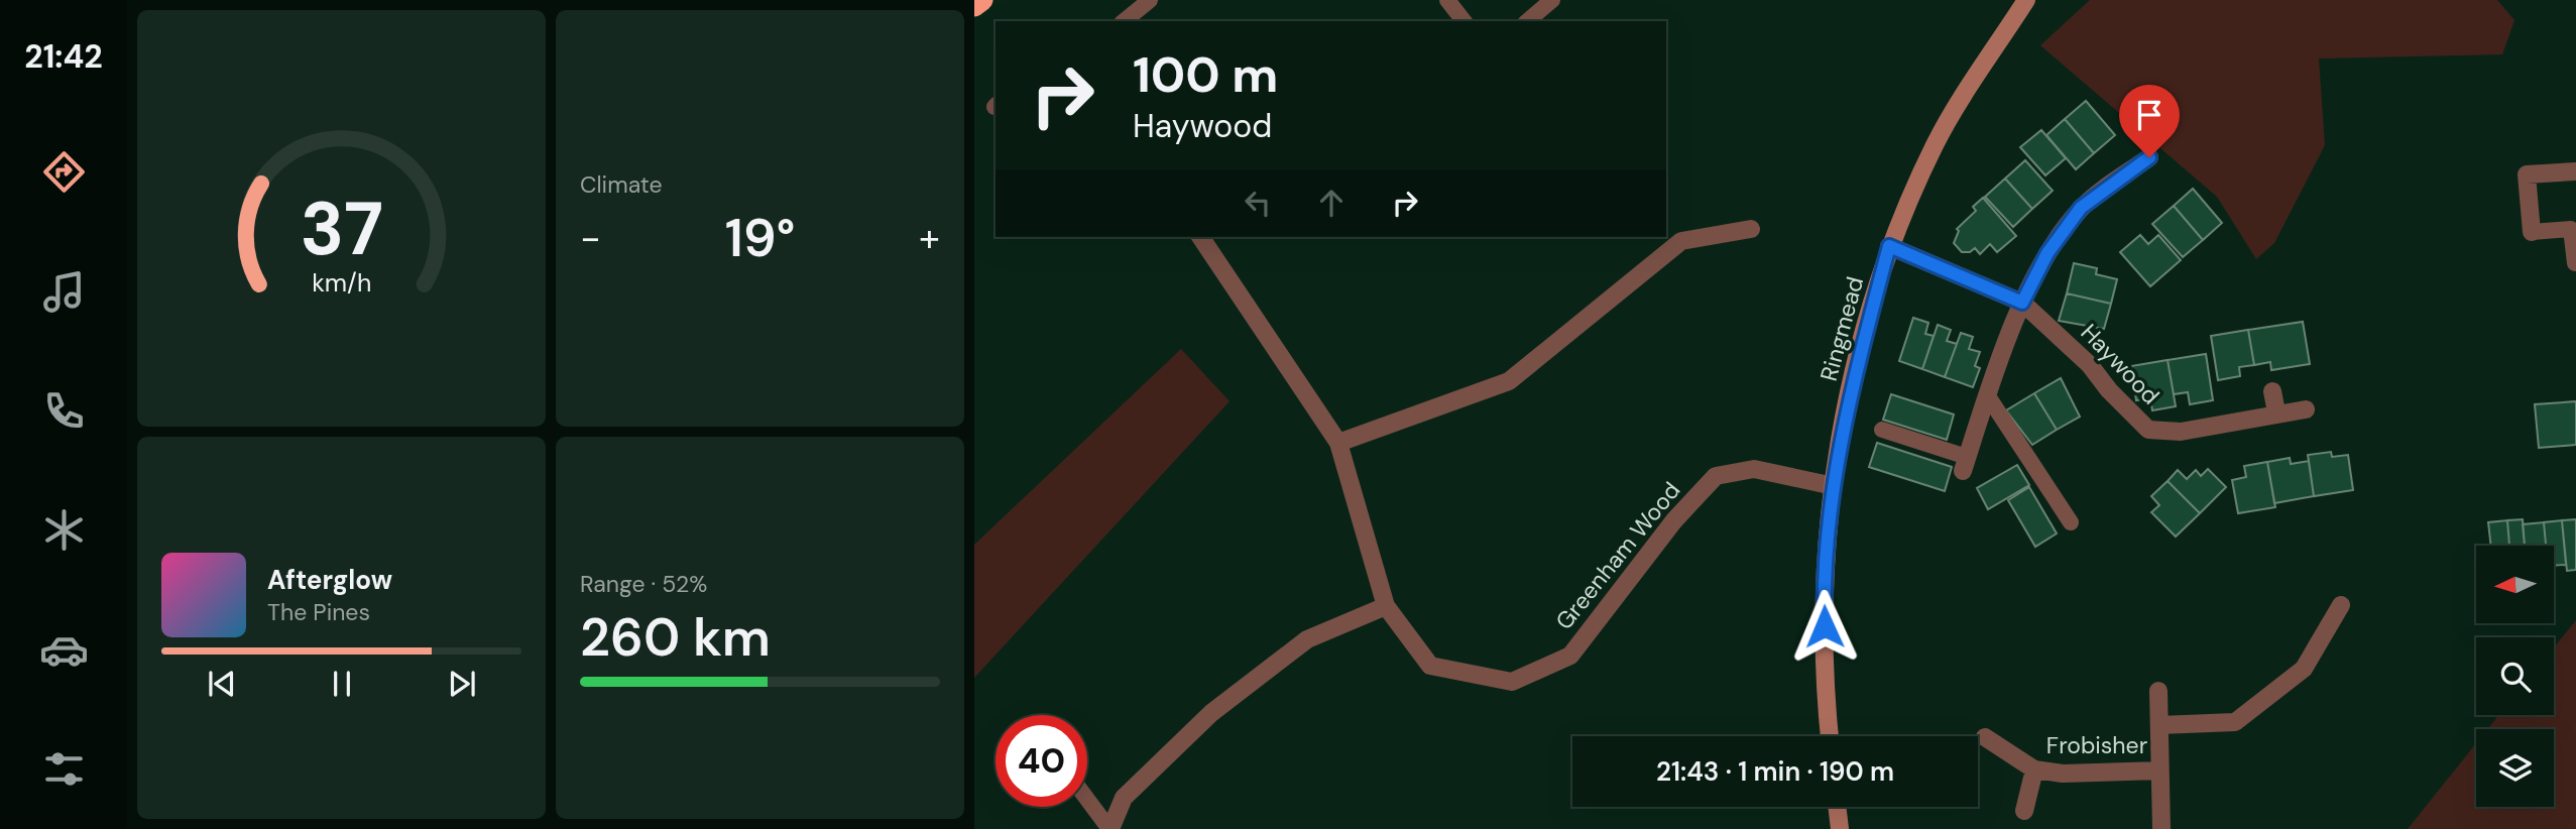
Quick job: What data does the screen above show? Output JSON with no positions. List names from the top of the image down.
{
  "streets": {
    "street": [
      "Ringmead",
      "Haywood",
      "Greenham Wood",
      "Frobisher"
    ]
  },
  "crossings": [
    ["Ringmead", "Haywood"],
    ["Ringmead", "Greenham Wood"]
  ],
  "north": "left",
  "page": {
    "tabs": "21:42",
    "tile": [
      "Climate",
      ["Range · 52%", "260 km"]
    ],
    "turn": ["100 m", "Haywood"],
    "heat": ["−", "19°", "+"],
    "song": ["Afterglow", "The Pines"],
    "limit": "40",
    "trip": "21:43 · 1 min · 190 m",
    "gauge": ["37", "km/h"]
  }
}
